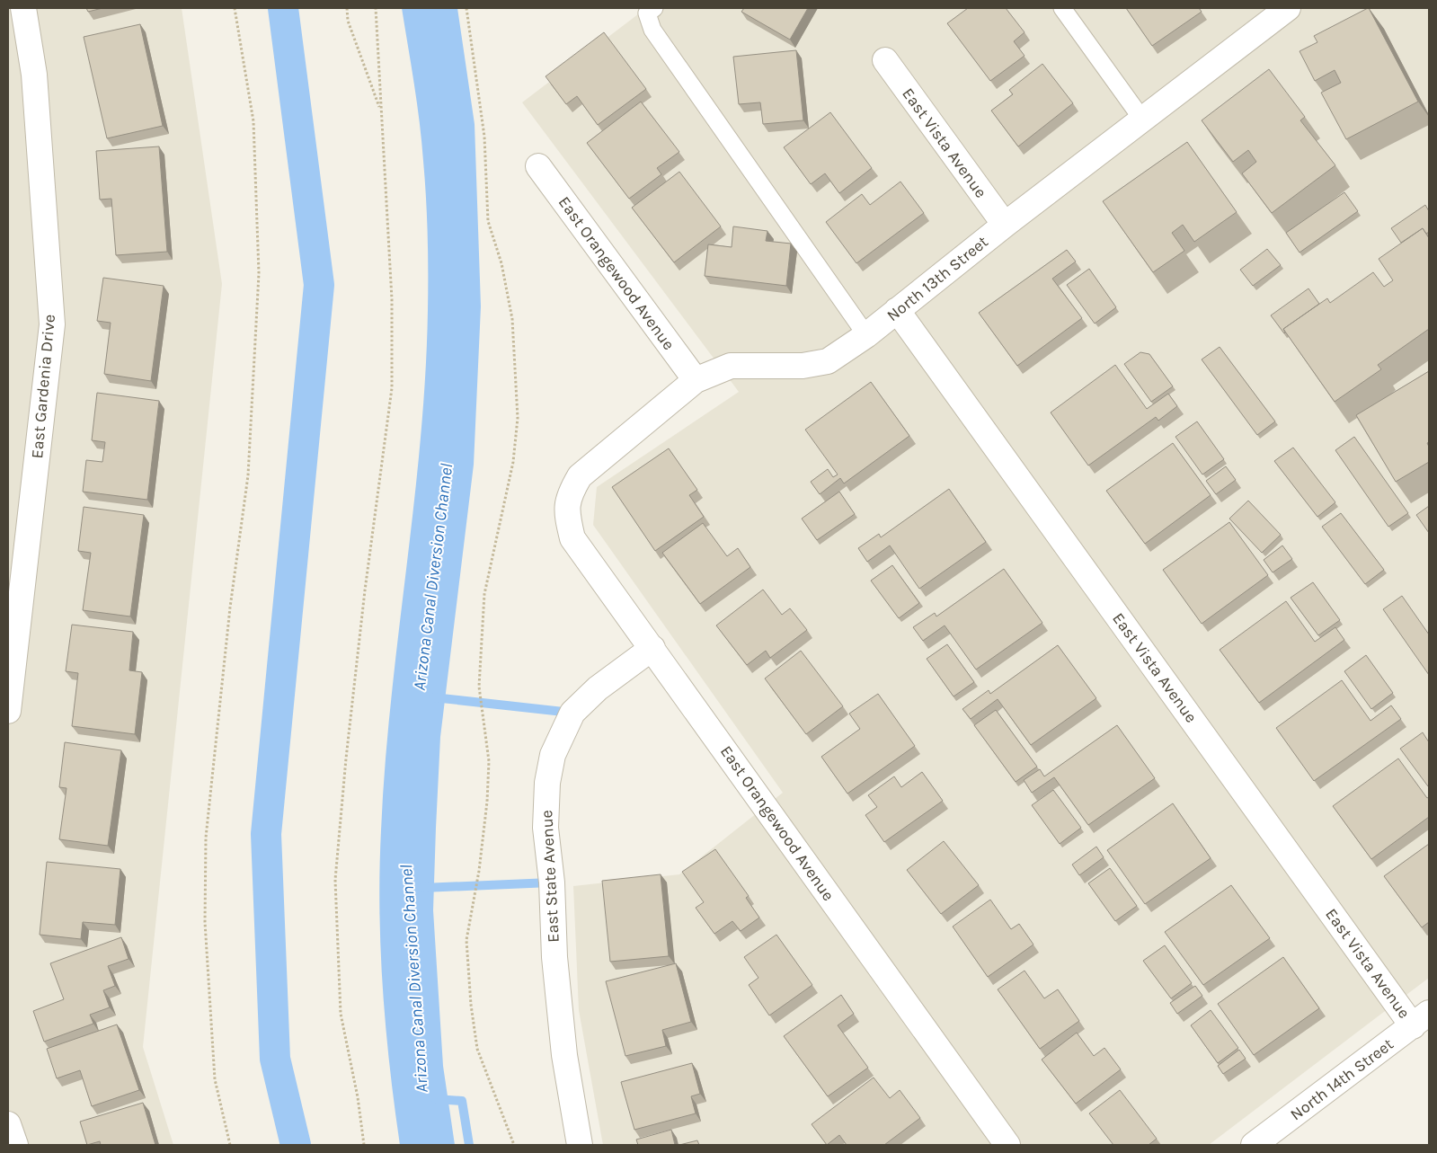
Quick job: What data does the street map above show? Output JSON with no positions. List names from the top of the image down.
{
  "streets": {
    "street": [
      "East Vista Avenue",
      "East Orangewood Avenue",
      "North 13th Street",
      "East Gardenia Drive",
      "East State Avenue",
      "North 14th Street"
    ]
  },
  "crossings": [
    ["East Vista Avenue", "North 13th Street"],
    ["East Vista Avenue", "North 14th Street"],
    ["East Orangewood Avenue", "North 13th Street"],
    ["East Orangewood Avenue", "East State Avenue"]
  ],
  "water": ["Arizona Canal Diversion Channel"]
}
